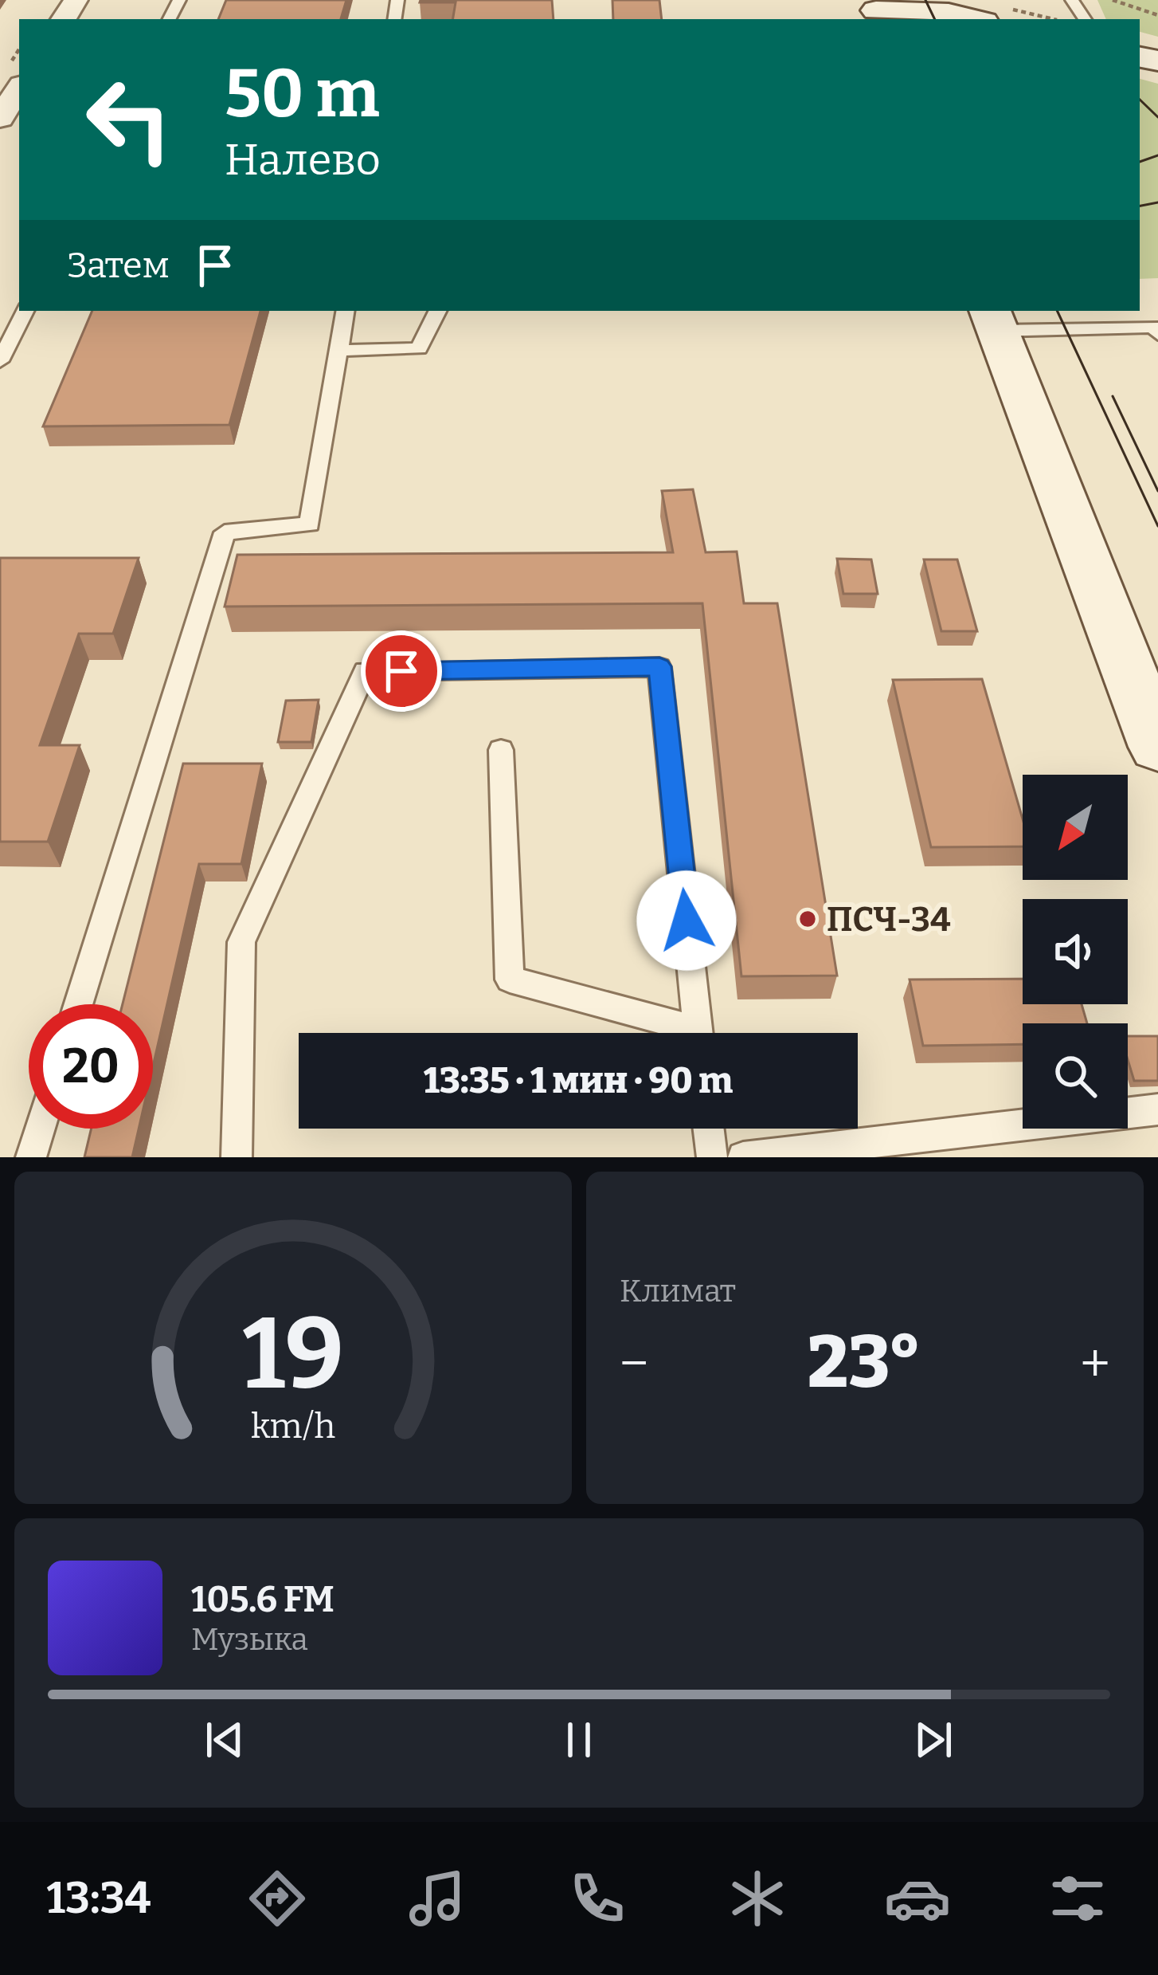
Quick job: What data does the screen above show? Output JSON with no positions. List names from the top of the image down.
{
  "places": ["ПСЧ-34"],
  "north": "bottom left",
  "page": {
    "turn": ["50 m", "Налево"],
    "then": "Затем",
    "limit": "20",
    "trip": "13:35 · 1 мин · 90 m",
    "tile": "Климат",
    "heat": ["−", "23°", "+"],
    "song": ["105.6 FM", "Музыка"],
    "tabs": "13:34",
    "gauge": ["19", "km/h"]
  }
}
